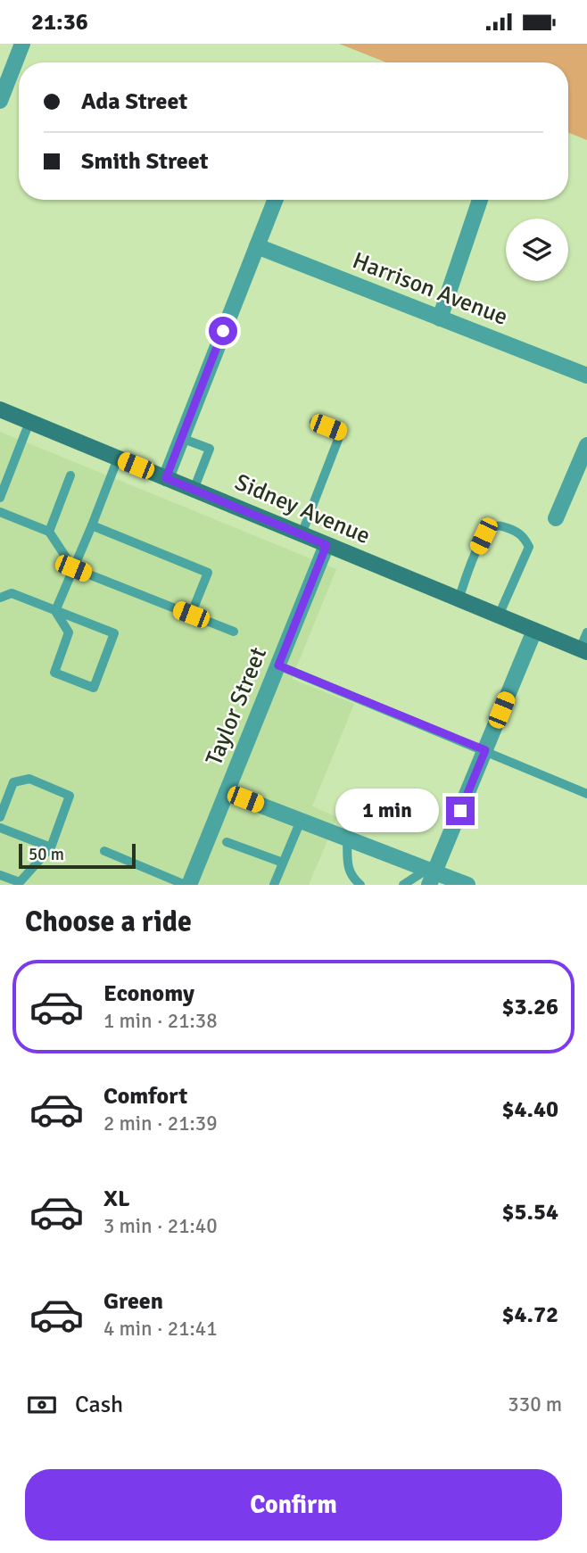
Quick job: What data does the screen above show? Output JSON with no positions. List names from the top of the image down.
{
  "streets": {
    "main road": ["Sidney Avenue"],
    "street": ["Harrison Avenue", "Taylor Street"]
  },
  "crossings": [
    ["Sidney Avenue", "Taylor Street"]
  ],
  "scale_bar": "50 m",
  "page": {
    "status": "21:36",
    "banner": ["Ada Street", "Smith Street"],
    "bubble": "1 min",
    "scale": "50 m",
    "heading": "Choose a ride",
    "list": [
      {
        "name": "Economy",
        "note": "1 min · 21:38",
        "value": "$3.26"
      },
      {
        "name": "Comfort",
        "note": "2 min · 21:39",
        "value": "$4.40"
      },
      {
        "name": "XL",
        "note": "3 min · 21:40",
        "value": "$5.54"
      },
      {
        "name": "Green",
        "note": "4 min · 21:41",
        "value": "$4.72"
      }
    ],
    "pay": ["Cash", "330 m"],
    "buttons": "Confirm"
  }
}
